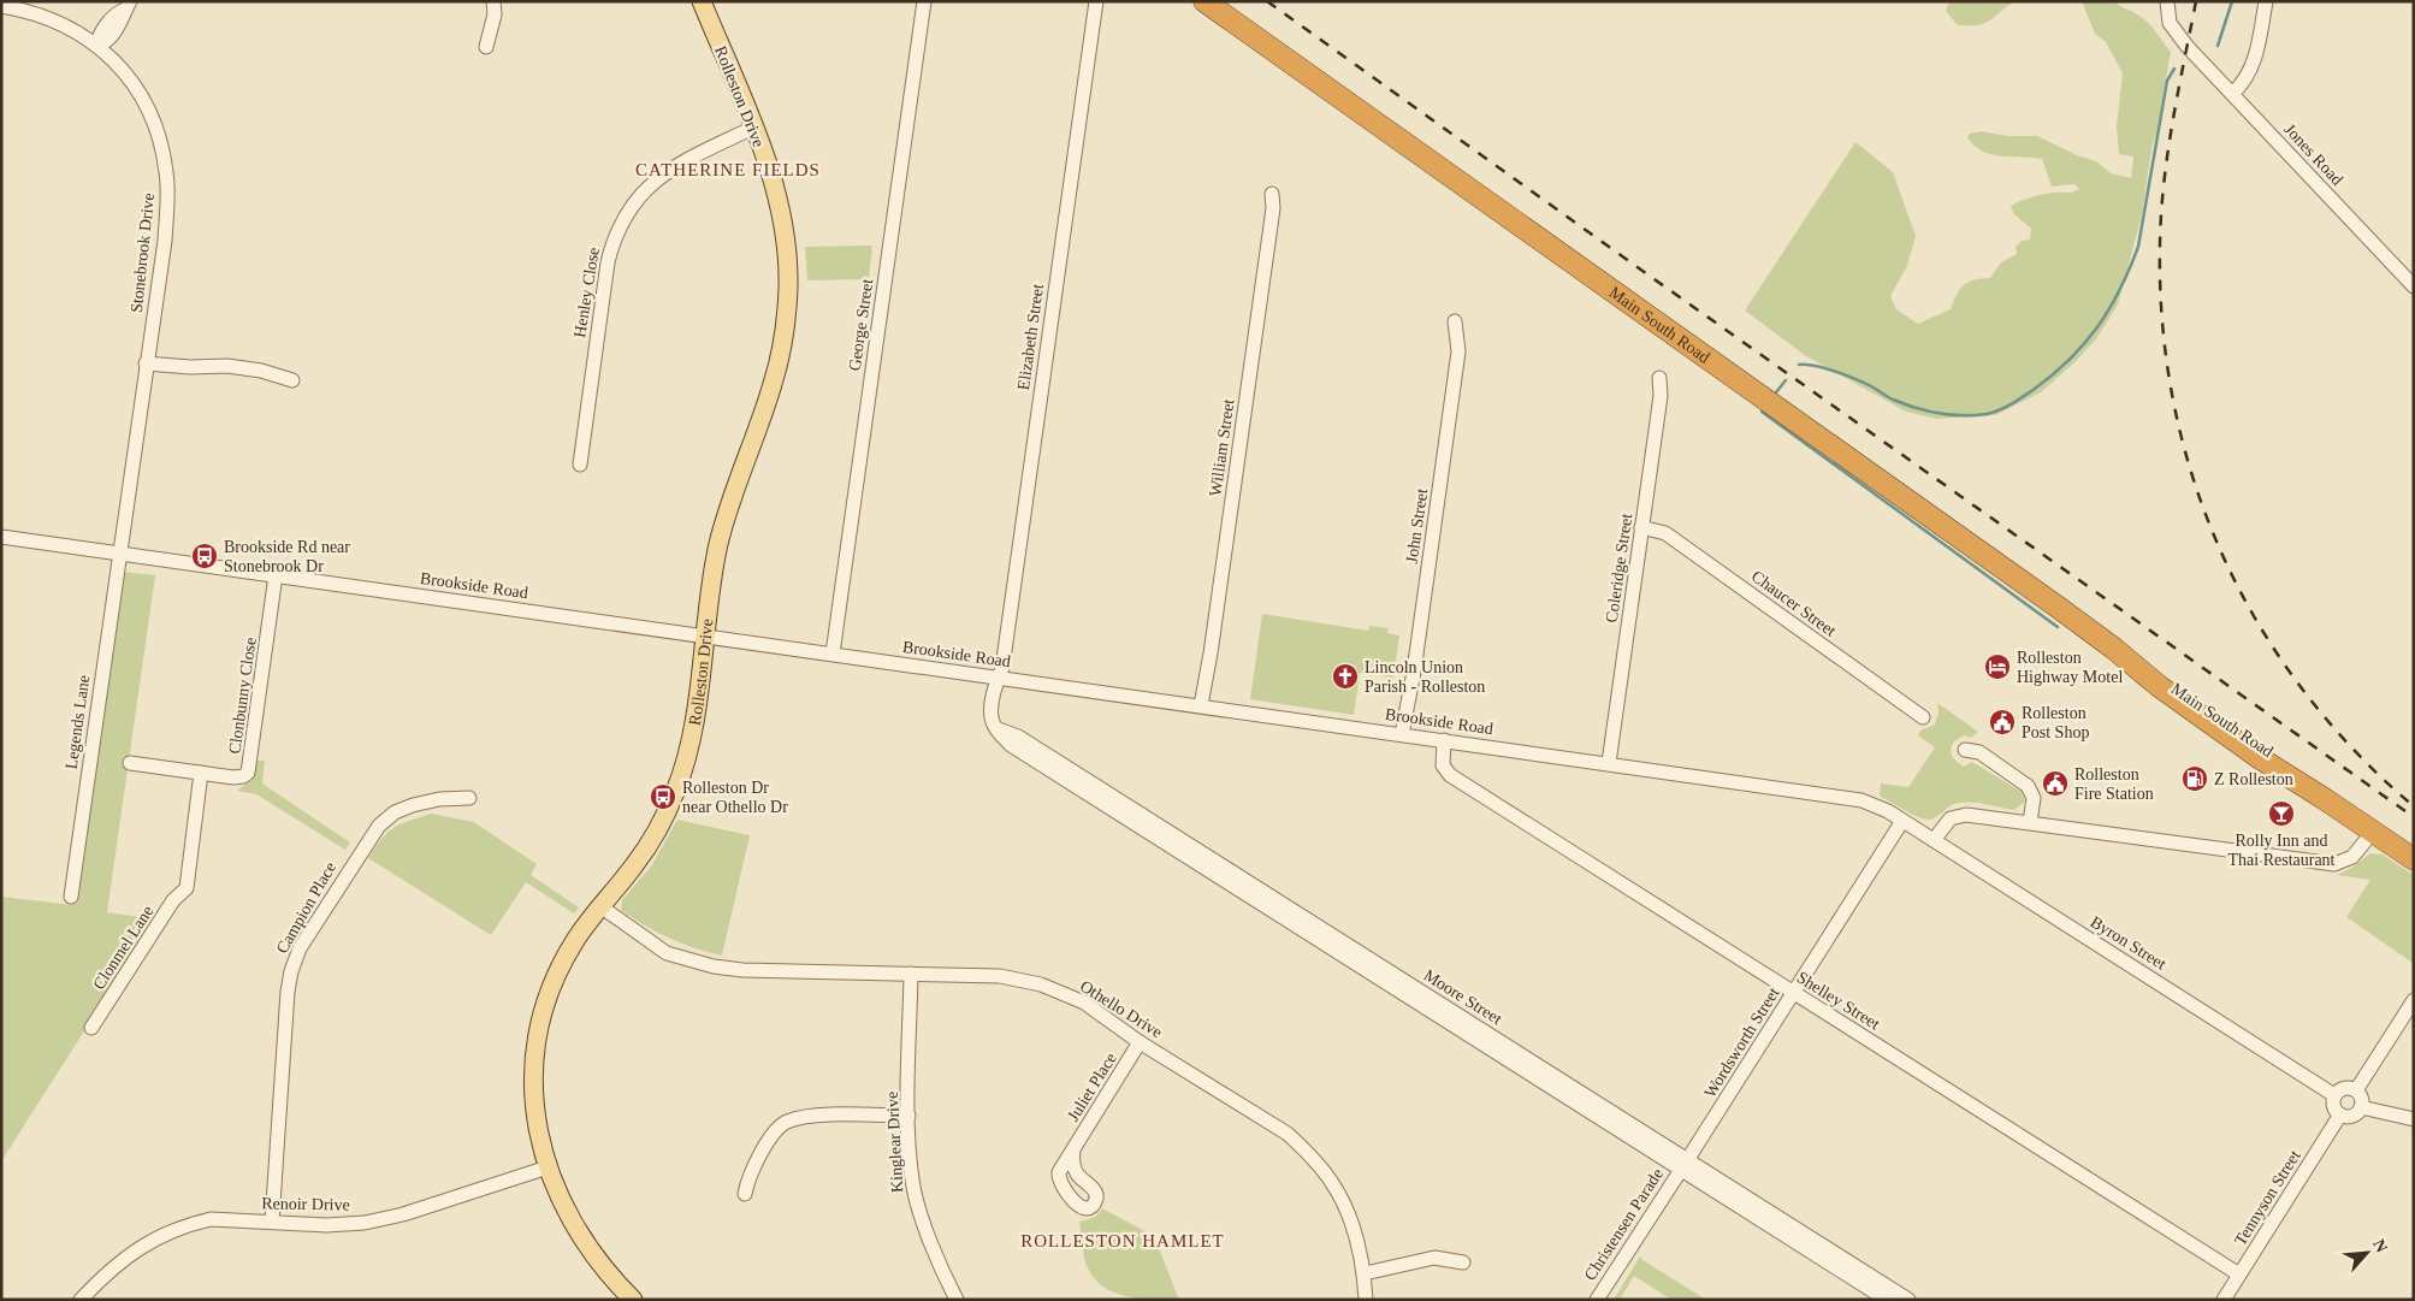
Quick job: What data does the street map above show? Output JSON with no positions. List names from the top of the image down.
{
  "streets": {
    "highway": ["Main South Road"],
    "main road": ["Rolleston Drive"],
    "street": [
      "Jones Road",
      "Stonebrook Drive",
      "Henley Close",
      "George Street",
      "Elizabeth Street",
      "William Street",
      "John Street",
      "Coleridge Street",
      "Brookside Road",
      "Chaucer Street",
      "Clonbunny Close",
      "Legends Lane",
      "Campion Place",
      "Byron Street",
      "Clonmel Lane",
      "Moore Street",
      "Shelley Street",
      "Othello Drive",
      "Wordsworth Street",
      "Juliet Place",
      "Kinglear Drive",
      "Tennyson Street",
      "Renoir Drive",
      "Christensen Parade"
    ]
  },
  "crossings": [
    ["Rolleston Drive", "Henley Close"],
    ["Rolleston Drive", "Brookside Road"],
    ["Rolleston Drive", "Othello Drive"],
    ["Rolleston Drive", "Renoir Drive"],
    ["Stonebrook Drive", "Brookside Road"],
    ["Stonebrook Drive", "Legends Lane"],
    ["George Street", "Brookside Road"],
    ["Elizabeth Street", "Brookside Road"],
    ["Elizabeth Street", "Moore Street"],
    ["William Street", "Brookside Road"],
    ["John Street", "Brookside Road"],
    ["Coleridge Street", "Brookside Road"],
    ["Coleridge Street", "Chaucer Street"],
    ["Brookside Road", "Clonbunny Close"],
    ["Brookside Road", "Legends Lane"],
    ["Brookside Road", "Byron Street"],
    ["Brookside Road", "Moore Street"],
    ["Brookside Road", "Shelley Street"],
    ["Brookside Road", "Wordsworth Street"],
    ["Clonbunny Close", "Clonmel Lane"],
    ["Campion Place", "Renoir Drive"],
    ["Byron Street", "Wordsworth Street"],
    ["Byron Street", "Tennyson Street"],
    ["Moore Street", "Wordsworth Street"],
    ["Moore Street", "Christensen Parade"],
    ["Shelley Street", "Wordsworth Street"],
    ["Shelley Street", "Tennyson Street"],
    ["Othello Drive", "Juliet Place"],
    ["Othello Drive", "Kinglear Drive"],
    ["Wordsworth Street", "Christensen Parade"]
  ],
  "districts": ["CATHERINE FIELDS", "ROLLESTON HAMLET"],
  "places": {
    "bus stop": ["Brookside Rd near Stonebrook Dr", "Rolleston Dr near Othello Dr"],
    "hotel": ["Rolleston Highway Motel"],
    "church": ["Lincoln Union Parish - Rolleston"],
    "public building": ["Rolleston Post Shop", "Rolleston Fire Station"],
    "fuel station": ["Z Rolleston"],
    "bar": ["Rolly Inn and Thai Restaurant"]
  },
  "north": "top right"
}
